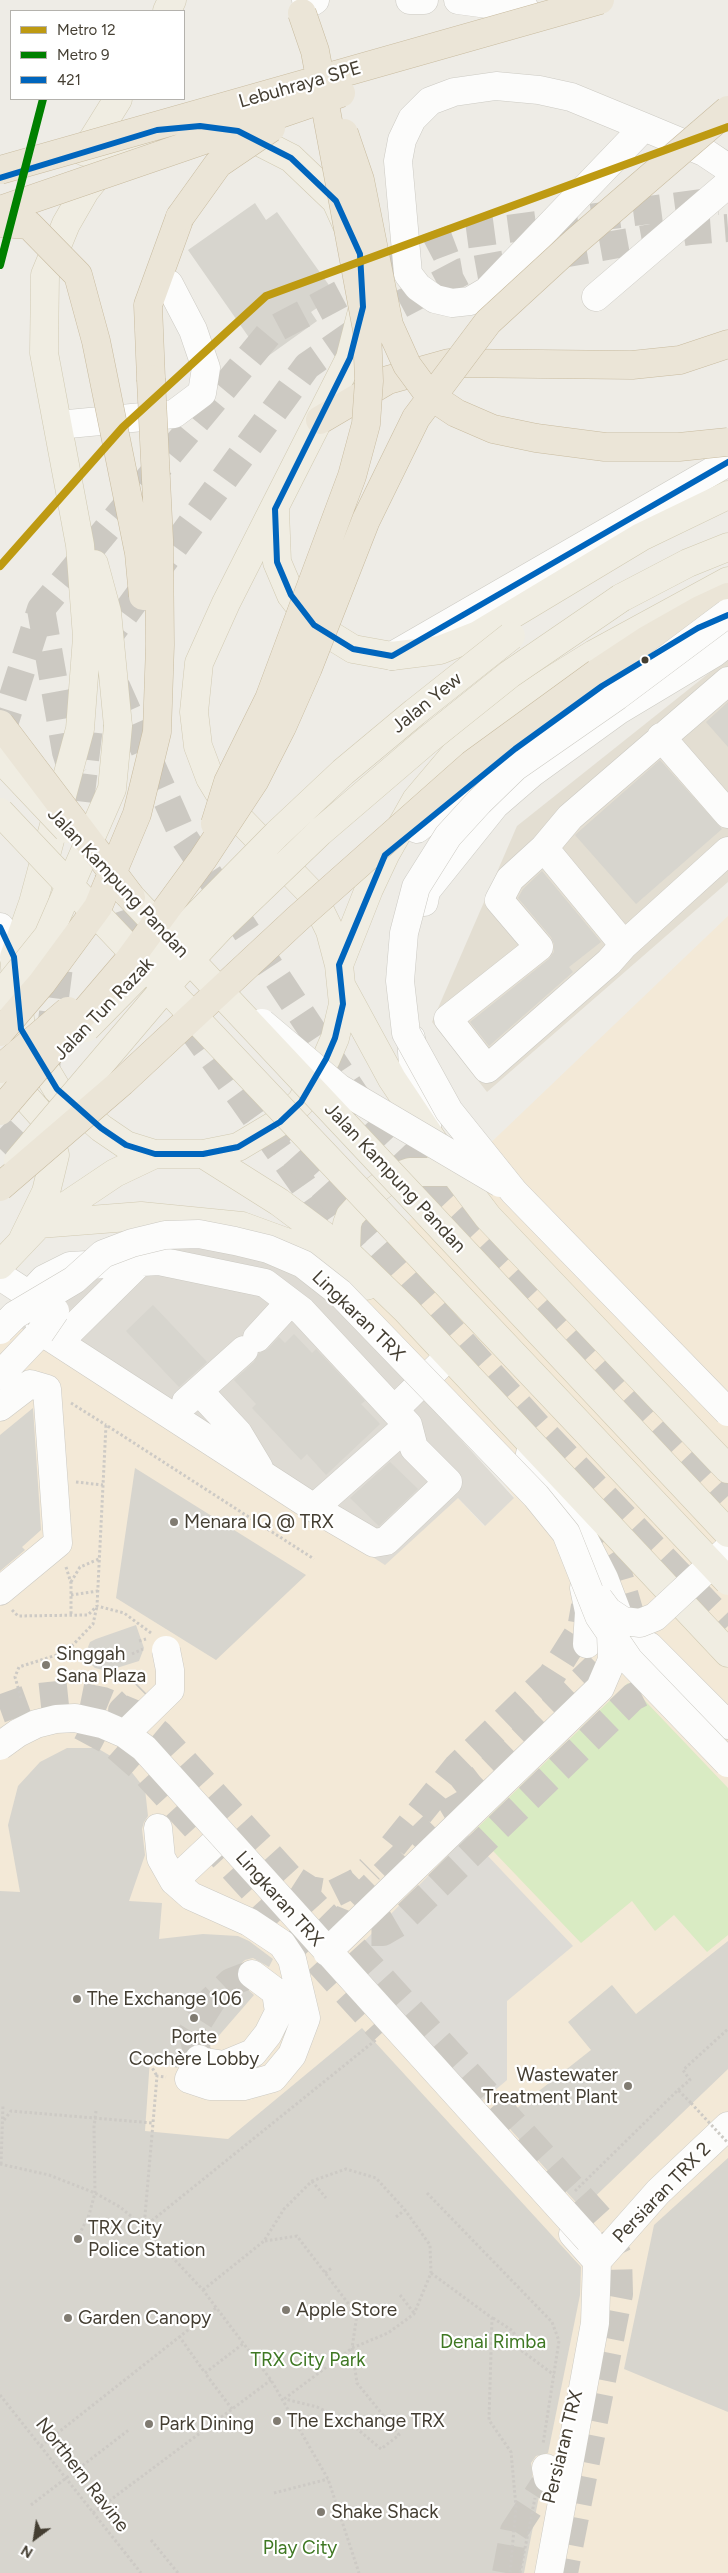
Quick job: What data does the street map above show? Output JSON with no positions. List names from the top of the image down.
{
  "streets": {
    "highway": ["Lebuhraya SPE"],
    "main road": ["Jalan Yew", "Jalan Kampung Pandan", "Jalan Tun Razak"],
    "street": ["Lingkaran TRX", "Persiaran TRX 2", "Persiaran TRX"],
    "path": ["Northern Ravine"]
  },
  "crossings": [
    ["Jalan Yew", "Jalan Kampung Pandan"],
    ["Jalan Yew", "Jalan Tun Razak"],
    ["Jalan Kampung Pandan", "Jalan Tun Razak"],
    ["Persiaran TRX 2", "Persiaran TRX"]
  ],
  "parks": ["Denai Rimba", "TRX City Park", "Play City"],
  "places": [
    "Menara IQ @ TRX",
    "Singgah Sana Plaza",
    "The Exchange 106",
    "Porte Cochère Lobby",
    "Wastewater Treatment Plant",
    "TRX City Police Station",
    "Apple Store",
    "Garden Canopy",
    "The Exchange TRX",
    "Park Dining",
    "Shake Shack"
  ],
  "lines": ["metro line 9", "transit line 421", "metro line 12"],
  "legend": ["Metro 12", "Metro 9", "421"],
  "north": "bottom left"
}
